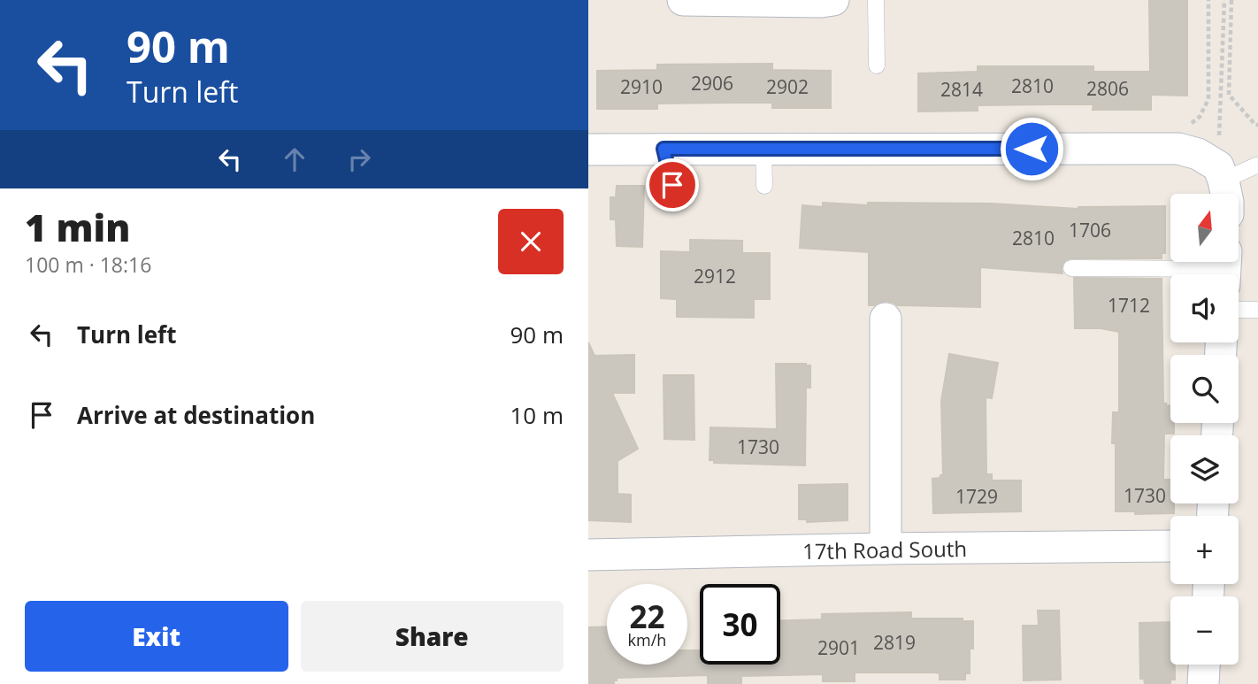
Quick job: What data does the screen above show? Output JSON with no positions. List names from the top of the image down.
{
  "streets": {
    "street": ["17th Road South"]
  },
  "house_numbers": [
    "2906",
    "2810",
    "2910",
    "2902",
    "2806",
    "2814",
    "1706",
    "2810",
    "2912",
    "1712",
    "1730",
    "1730",
    "1729",
    "2819",
    "2901"
  ],
  "north": "top",
  "page": {
    "turn": ["90 m", "Turn left"],
    "heading": ["1 min", "100 m · 18:16"],
    "map_buttons": ["+", "−"],
    "list": [
      {
        "name": "Turn left",
        "value": "90 m"
      },
      {
        "name": "Arrive at destination",
        "value": "10 m"
      }
    ],
    "speed": "22 km/h",
    "limit": "30",
    "buttons": ["Exit", "Share"]
  }
}
